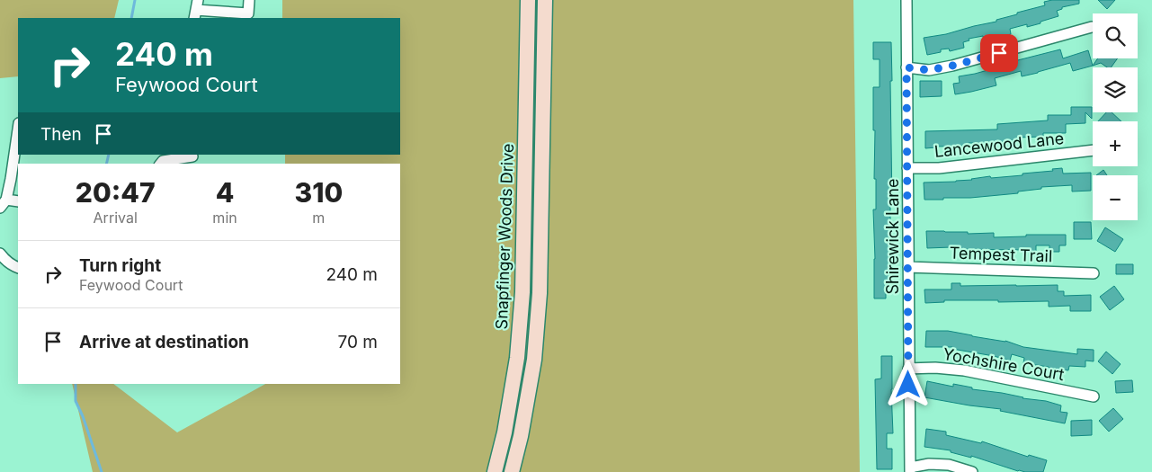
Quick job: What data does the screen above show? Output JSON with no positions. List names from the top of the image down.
{
  "streets": {
    "main road": ["Snapfinger Woods Drive"],
    "street": [
      "Lancewood Lane",
      "Shirewick Lane",
      "Tempest Trail",
      "Yochshire Court"
    ]
  },
  "crossings": [
    ["Lancewood Lane", "Shirewick Lane"],
    ["Shirewick Lane", "Tempest Trail"],
    ["Shirewick Lane", "Yochshire Court"]
  ],
  "page": {
    "map_buttons": ["+", "−"],
    "turn": ["240 m", "Feywood Court"],
    "then": "Then",
    "eta": [
      "20:47",
      "Arrival",
      "4",
      "min",
      "310",
      "m"
    ],
    "list": [
      {
        "name": "Turn right",
        "note": "Feywood Court",
        "value": "240 m"
      },
      {
        "name": "Arrive at destination",
        "value": "70 m"
      }
    ]
  }
}
